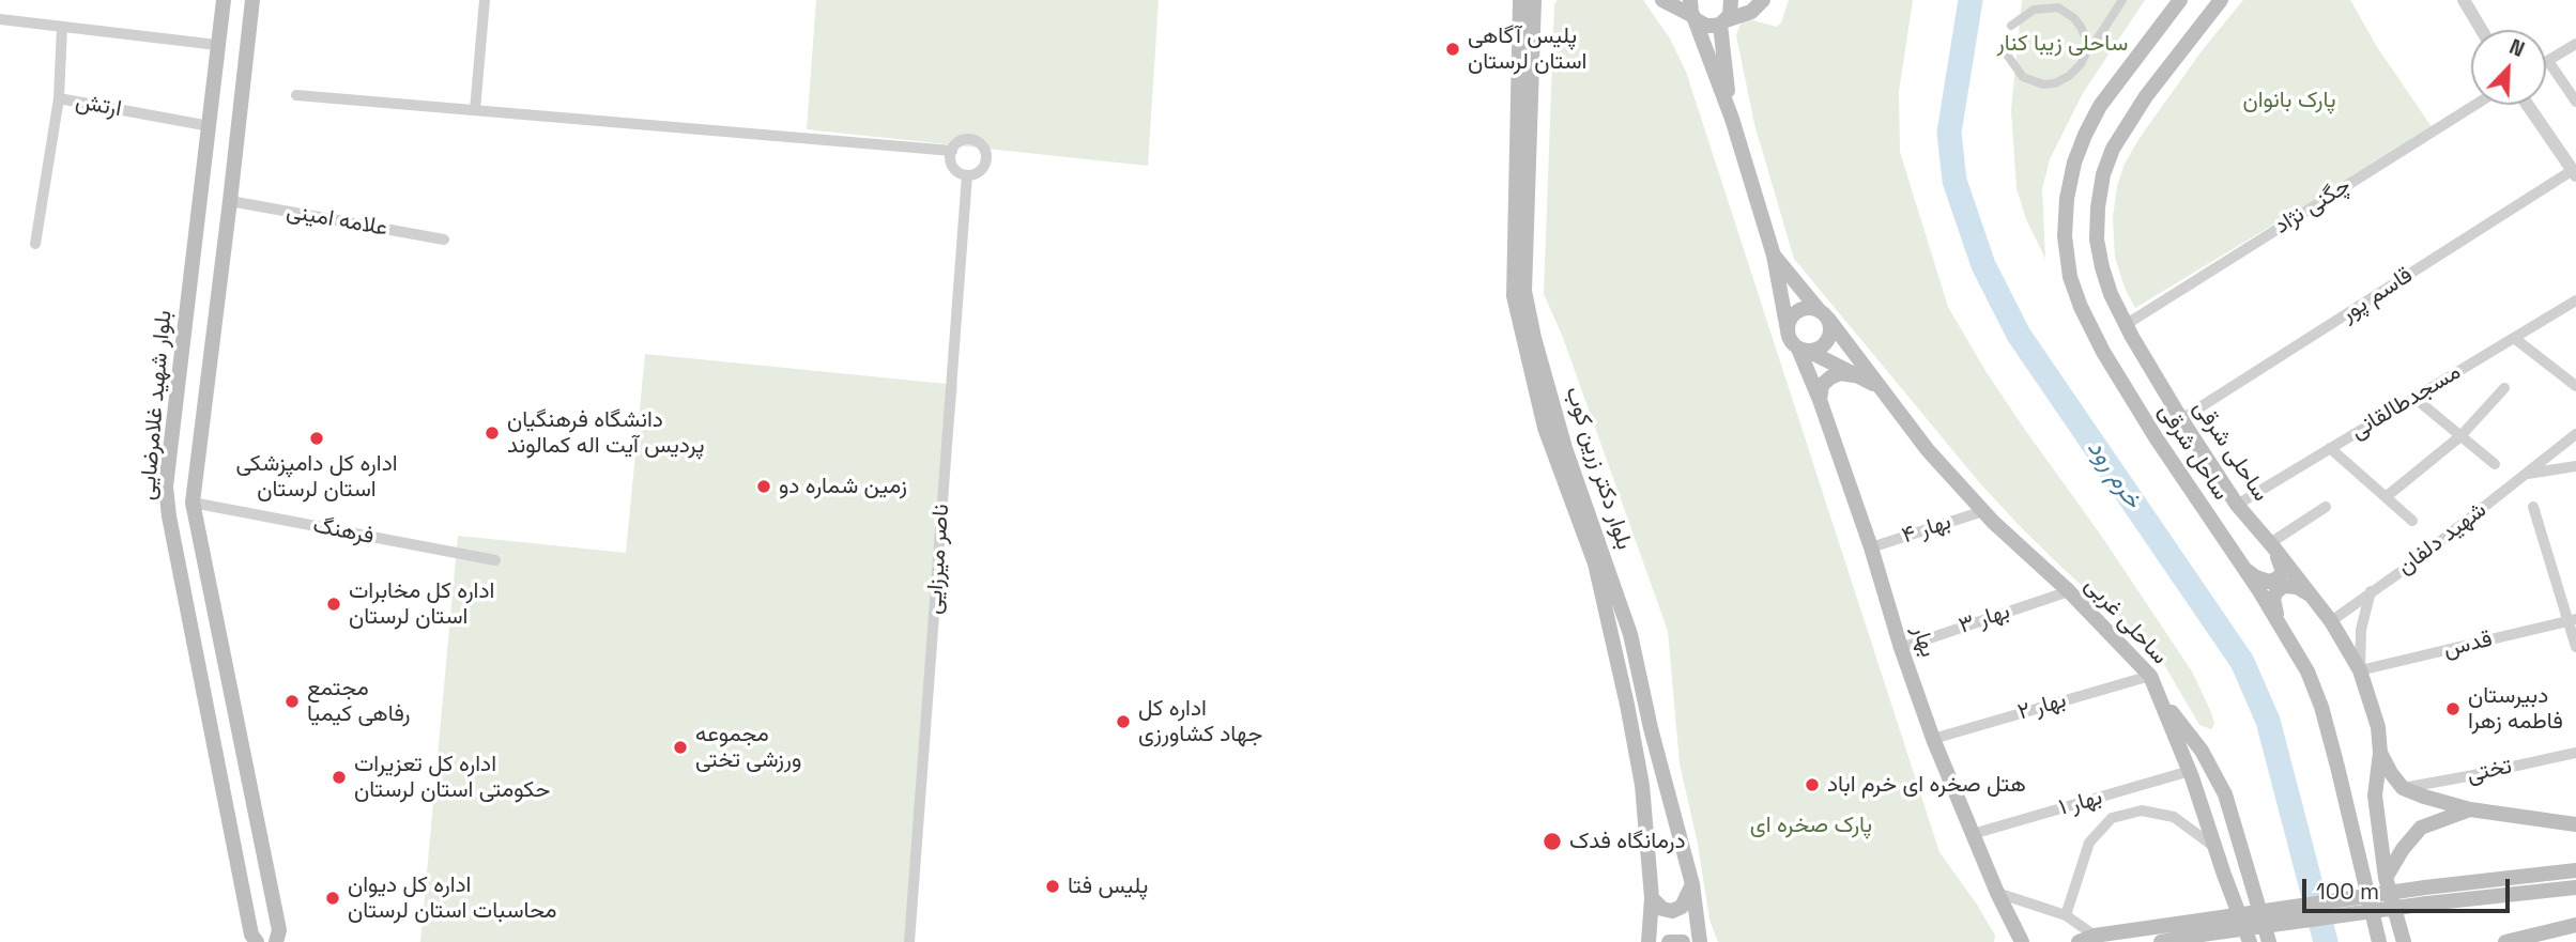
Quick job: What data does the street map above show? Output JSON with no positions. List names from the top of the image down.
{
  "streets": {
    "main road": [
      "بلوار شهید غلامرضایی",
      "ساحلی شرقی",
      "ساحل شرقی",
      "بلوار دکتر زرین کوب",
      "ساحلی غربی",
      "بهار"
    ],
    "street": [
      "ارتش",
      "چگنی نژاد",
      "علامه امینی",
      "قاسم پور",
      "مسجدطالقانی",
      "بهار ۴",
      "فرهنگ",
      "شهید دلفان",
      "ناصر میرزایی",
      "بهار ۳",
      "قدس",
      "بهار ۲",
      "تختی",
      "بهار ۱"
    ]
  },
  "crossings": [
    ["ارتش", "بلوار شهید غلامرضایی"],
    ["چگنی نژاد", "ساحلی شرقی"],
    ["علامه امینی", "بلوار شهید غلامرضایی"],
    ["قاسم پور", "ساحلی شرقی"],
    ["مسجدطالقانی", "ساحلی شرقی"],
    ["بلوار شهید غلامرضایی", "فرهنگ"],
    ["ساحلی شرقی", "شهید دلفان"],
    ["ساحلی شرقی", "قدس"],
    ["بهار ۴", "ساحلی غربی"],
    ["بهار ۴", "بهار"],
    ["بهار ۳", "ساحلی غربی"],
    ["بهار ۳", "بهار"],
    ["ساحلی غربی", "بهار"],
    ["ساحلی غربی", "بهار ۲"],
    ["ساحلی غربی", "بهار ۱"],
    ["بهار", "بهار ۲"],
    ["بهار", "بهار ۱"]
  ],
  "water": ["خرم رود"],
  "parks": ["ساحلی زیبا کنار", "پارک بانوان", "پارک صخره ای"],
  "places": [
    "پلیس آگاهی استان لرستان",
    "دانشگاه فرهنگیان پردیس آیت اله کمالوند",
    "اداره کل دامپزشکی استان لرستان",
    "زمین شماره دو",
    "اداره کل مخابرات استان لرستان",
    "مجتمع رفاهی کیمیا",
    "دبیرستان فاطمه زهرا",
    "اداره کل جهاد کشاورزی",
    "مجموعه ورزشی تختی",
    "اداره کل تعزیرات حکومتی استان لرستان",
    "هتل صخره ای خرم اباد",
    "درمانگاه فدک",
    "پلیس فتا",
    "اداره کل دیوان محاسبات استان لرستان"
  ],
  "scale_bar": "100 m",
  "north": "top right"
}
